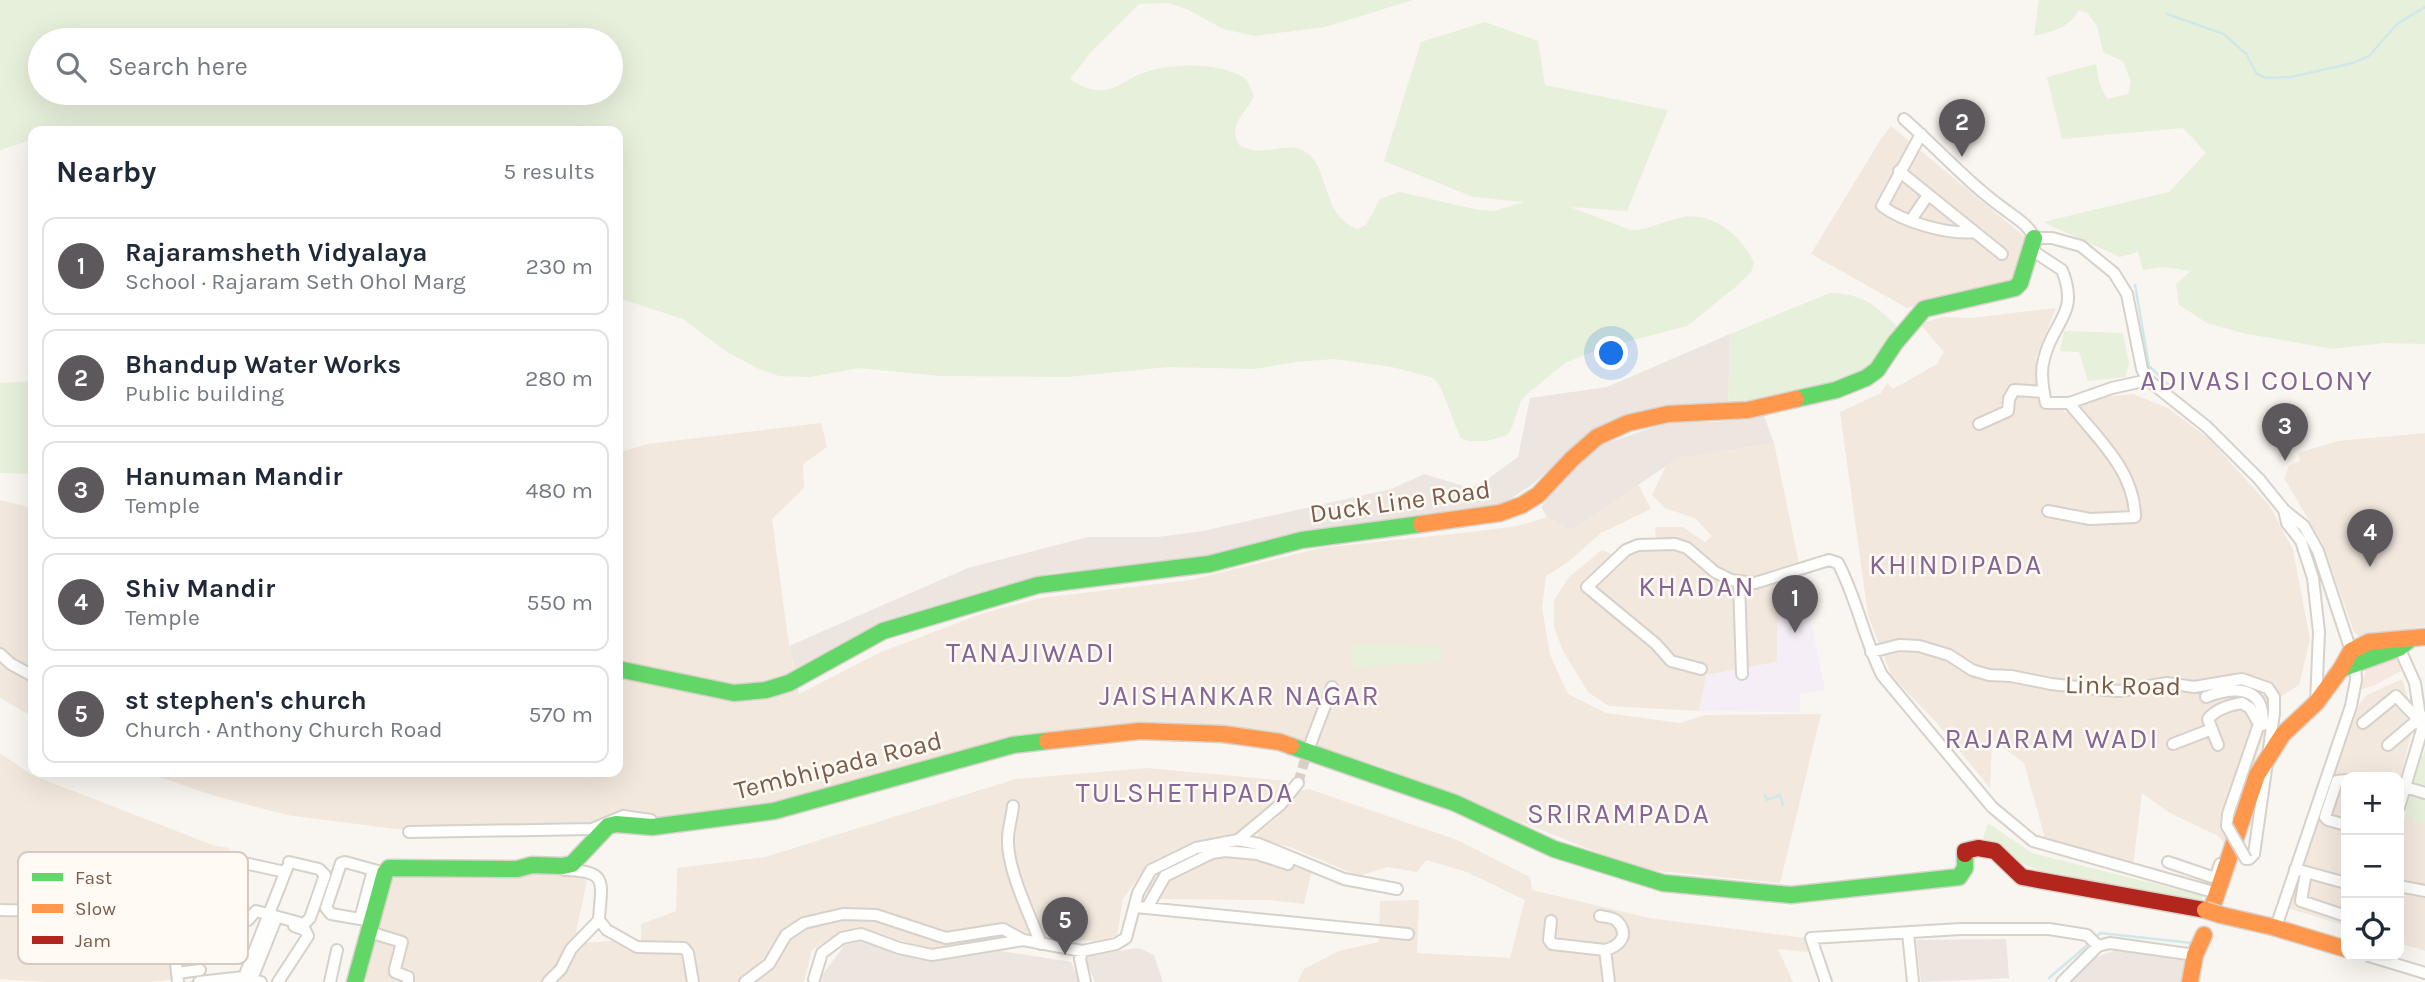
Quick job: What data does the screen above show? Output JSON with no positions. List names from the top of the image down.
{
  "streets": {
    "street": ["Duck Line Road", "Link Road", "Tembhipada Road"]
  },
  "districts": [
    "ADIVASI COLONY",
    "KHINDIPADA",
    "KHADAN",
    "TANAJIWADI",
    "JAISHANKAR NAGAR",
    "RAJARAM WADI",
    "TULSHETHPADA",
    "SRIRAMPADA"
  ],
  "legend": ["Fast", "Slow", "Jam"],
  "page": {
    "search": "Search here",
    "pins": [
      "2",
      "3",
      "4",
      "1",
      "5"
    ],
    "heading": ["Nearby", "5 results"],
    "list": [
      {
        "mark": "1",
        "name": "Rajaramsheth Vidyalaya",
        "note": "School · Rajaram Seth Ohol Marg",
        "value": "230 m"
      },
      {
        "mark": "2",
        "name": "Bhandup Water Works",
        "note": "Public building",
        "value": "280 m"
      },
      {
        "mark": "3",
        "name": "Hanuman Mandir",
        "note": "Temple",
        "value": "480 m"
      },
      {
        "mark": "4",
        "name": "Shiv Mandir",
        "note": "Temple",
        "value": "550 m"
      },
      {
        "mark": "5",
        "name": "st stephen's church",
        "note": "Church · Anthony Church Road",
        "value": "570 m"
      }
    ],
    "map_buttons": ["+", "−"]
  }
}
